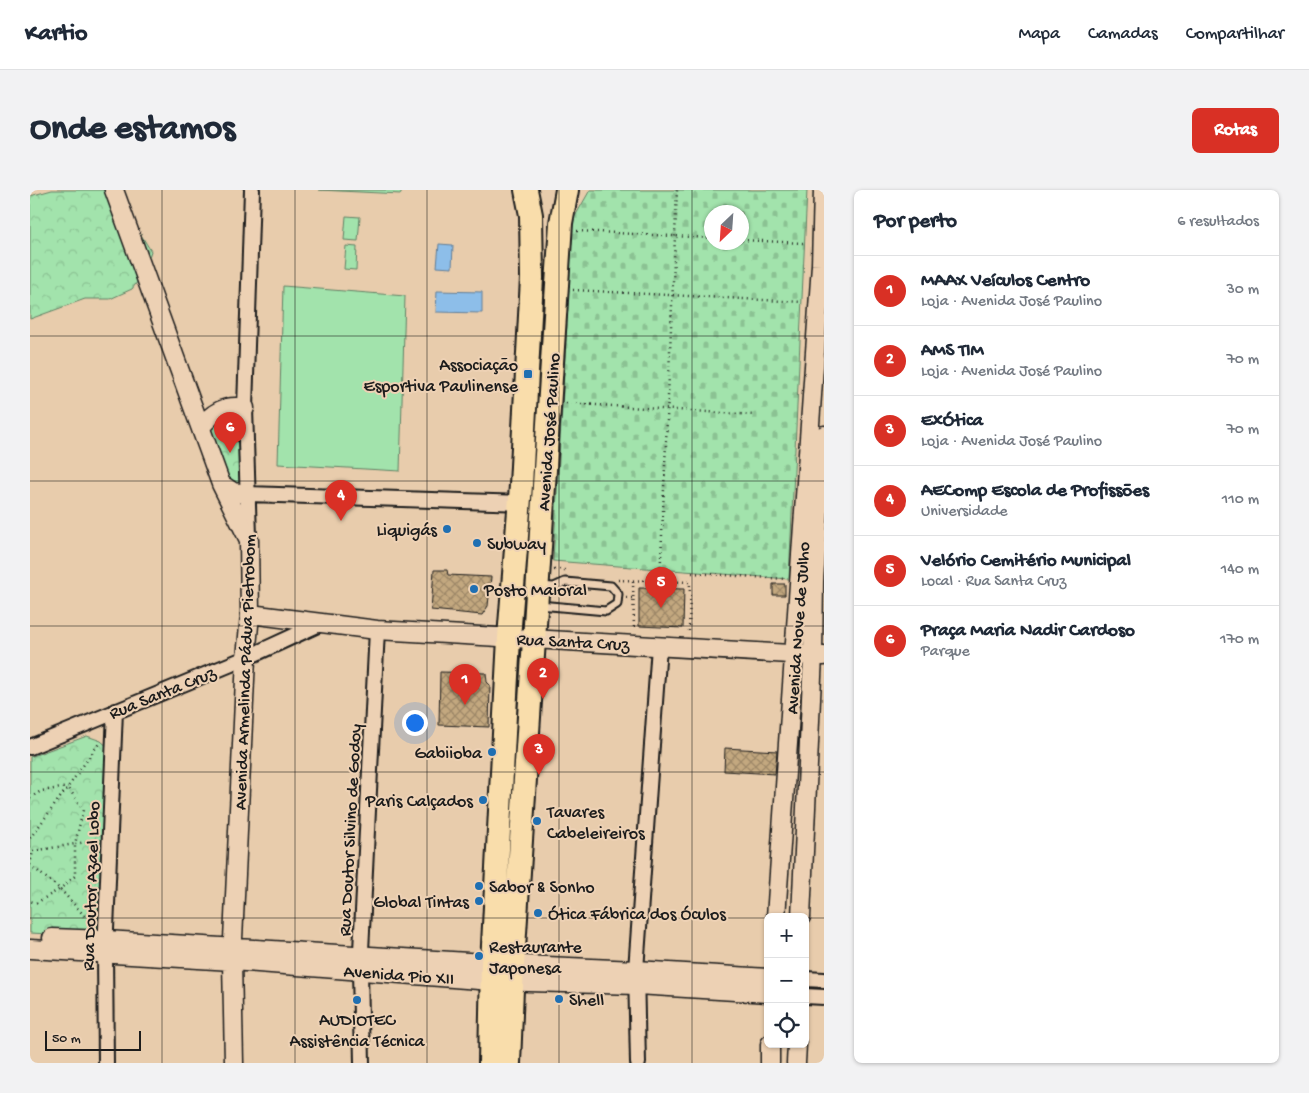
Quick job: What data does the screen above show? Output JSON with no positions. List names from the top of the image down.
{
  "streets": {
    "main road": ["Avenida José Paulino"],
    "street": [
      "Avenida Nove de Julho",
      "Rua Santa Cruz",
      "Avenida Armelinda Pádua Pietrobom",
      "Rua Doutor Silvino de Godoy",
      "Rua Doutor Azael Lobo",
      "Avenida Pio XII"
    ]
  },
  "crossings": [
    ["Avenida José Paulino", "Rua Santa Cruz"],
    ["Avenida José Paulino", "Avenida Pio XII"],
    ["Avenida Nove de Julho", "Rua Santa Cruz"],
    ["Rua Santa Cruz", "Avenida Armelinda Pádua Pietrobom"],
    ["Rua Santa Cruz", "Rua Doutor Silvino de Godoy"],
    ["Rua Santa Cruz", "Rua Doutor Azael Lobo"],
    ["Avenida Armelinda Pádua Pietrobom", "Avenida Pio XII"],
    ["Rua Doutor Silvino de Godoy", "Avenida Pio XII"],
    ["Rua Doutor Azael Lobo", "Avenida Pio XII"]
  ],
  "places": {
    "transit": ["Associação Esportiva Paulinense"],
    "other": [
      "Liquigás",
      "Subway",
      "Posto Maioral",
      "Gabiioba",
      "Paris Calçados",
      "Tavares Cabeleireiros",
      "Sabor & Sonho",
      "Global Tintas",
      "Ótica Fábrica dos Óculos",
      "Restaurante Japonesa",
      "Shell",
      "AUDIOTEC Assistência Técnica"
    ]
  },
  "scale_bar": "50 m",
  "north": "bottom left",
  "page": {
    "header": "Kartio",
    "nav": ["Mapa", "Camadas", "Compartilhar"],
    "buttons": "Rotas",
    "title": "Onde estamos",
    "heading": ["Por perto", "6 resultados"],
    "list": [
      {
        "mark": "1",
        "name": "MAAX Veículos Centro",
        "note": "Loja · Avenida José Paulino",
        "value": "30 m"
      },
      {
        "mark": "2",
        "name": "AMS TIM",
        "note": "Loja · Avenida José Paulino",
        "value": "70 m"
      },
      {
        "mark": "3",
        "name": "ExÓtica",
        "note": "Loja · Avenida José Paulino",
        "value": "70 m"
      },
      {
        "mark": "4",
        "name": "AEComp Escola de Profissões",
        "note": "Universidade",
        "value": "110 m"
      },
      {
        "mark": "5",
        "name": "Velório Cemitério Municipal",
        "note": "Local · Rua Santa Cruz",
        "value": "140 m"
      },
      {
        "mark": "6",
        "name": "Praça Maria Nadir Cardoso",
        "note": "Parque",
        "value": "170 m"
      }
    ],
    "pins": [
      "6",
      "4",
      "5",
      "2",
      "1",
      "3"
    ],
    "map_buttons": ["+", "−"],
    "scale": "50 m"
  }
}
